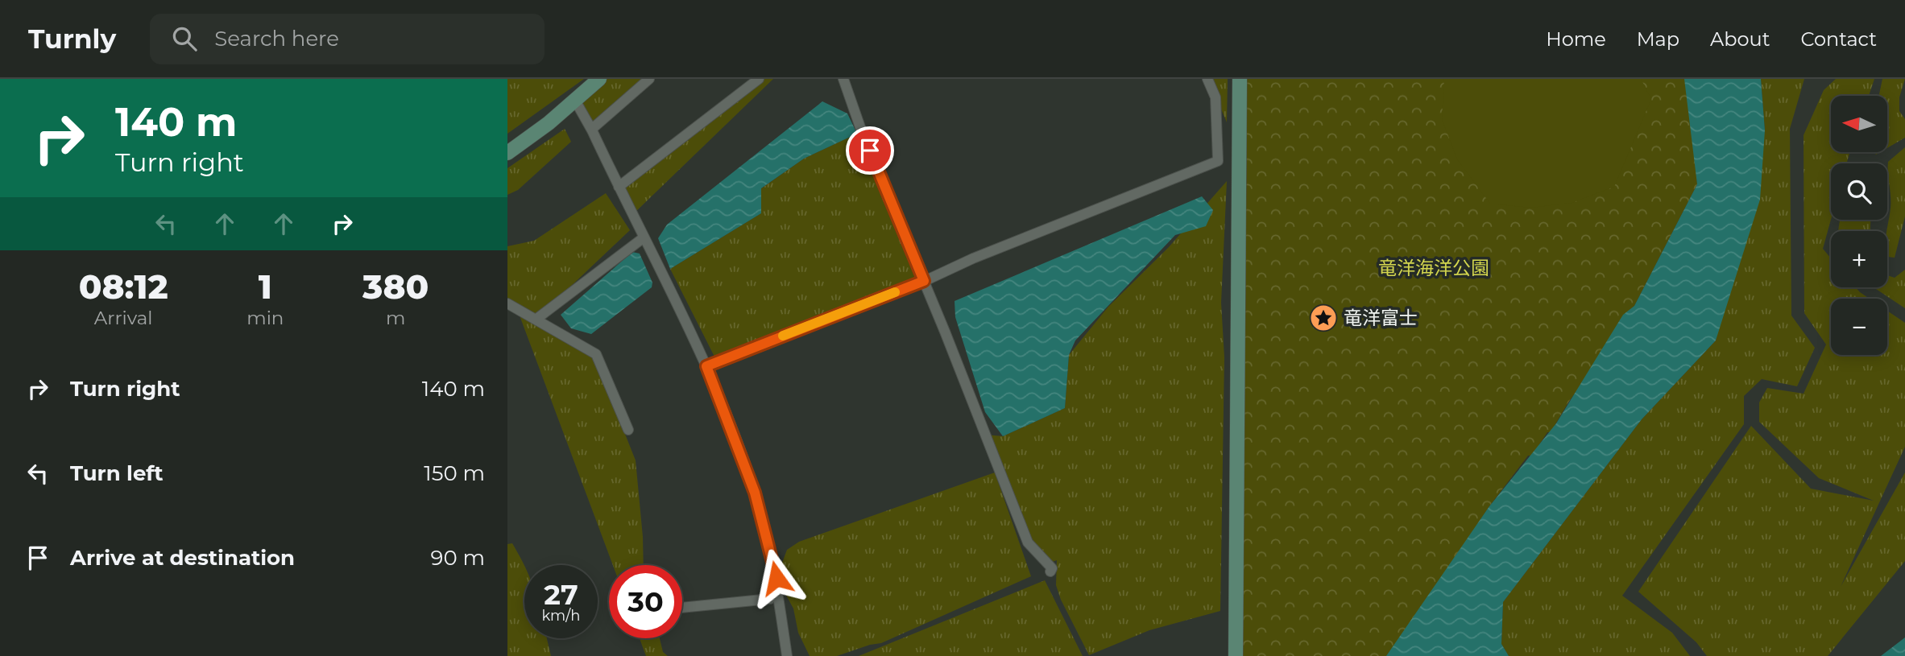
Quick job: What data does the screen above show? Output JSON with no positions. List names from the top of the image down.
{
  "parks": ["竜洋海洋公園"],
  "places": {
    "place": ["竜洋富士"]
  },
  "north": "left",
  "page": {
    "header": "Turnly",
    "search": "Search here",
    "nav": [
      "Home",
      "Map",
      "About",
      "Contact"
    ],
    "turn": ["140 m", "Turn right"],
    "map_buttons": ["+", "−"],
    "eta": [
      "08:12",
      "Arrival",
      "1",
      "min",
      "380",
      "m"
    ],
    "list": [
      {
        "name": "Turn right",
        "value": "140 m"
      },
      {
        "name": "Turn left",
        "value": "150 m"
      },
      {
        "name": "Arrive at destination",
        "value": "90 m"
      }
    ],
    "speed": "27 km/h",
    "limit": "30"
  }
}
